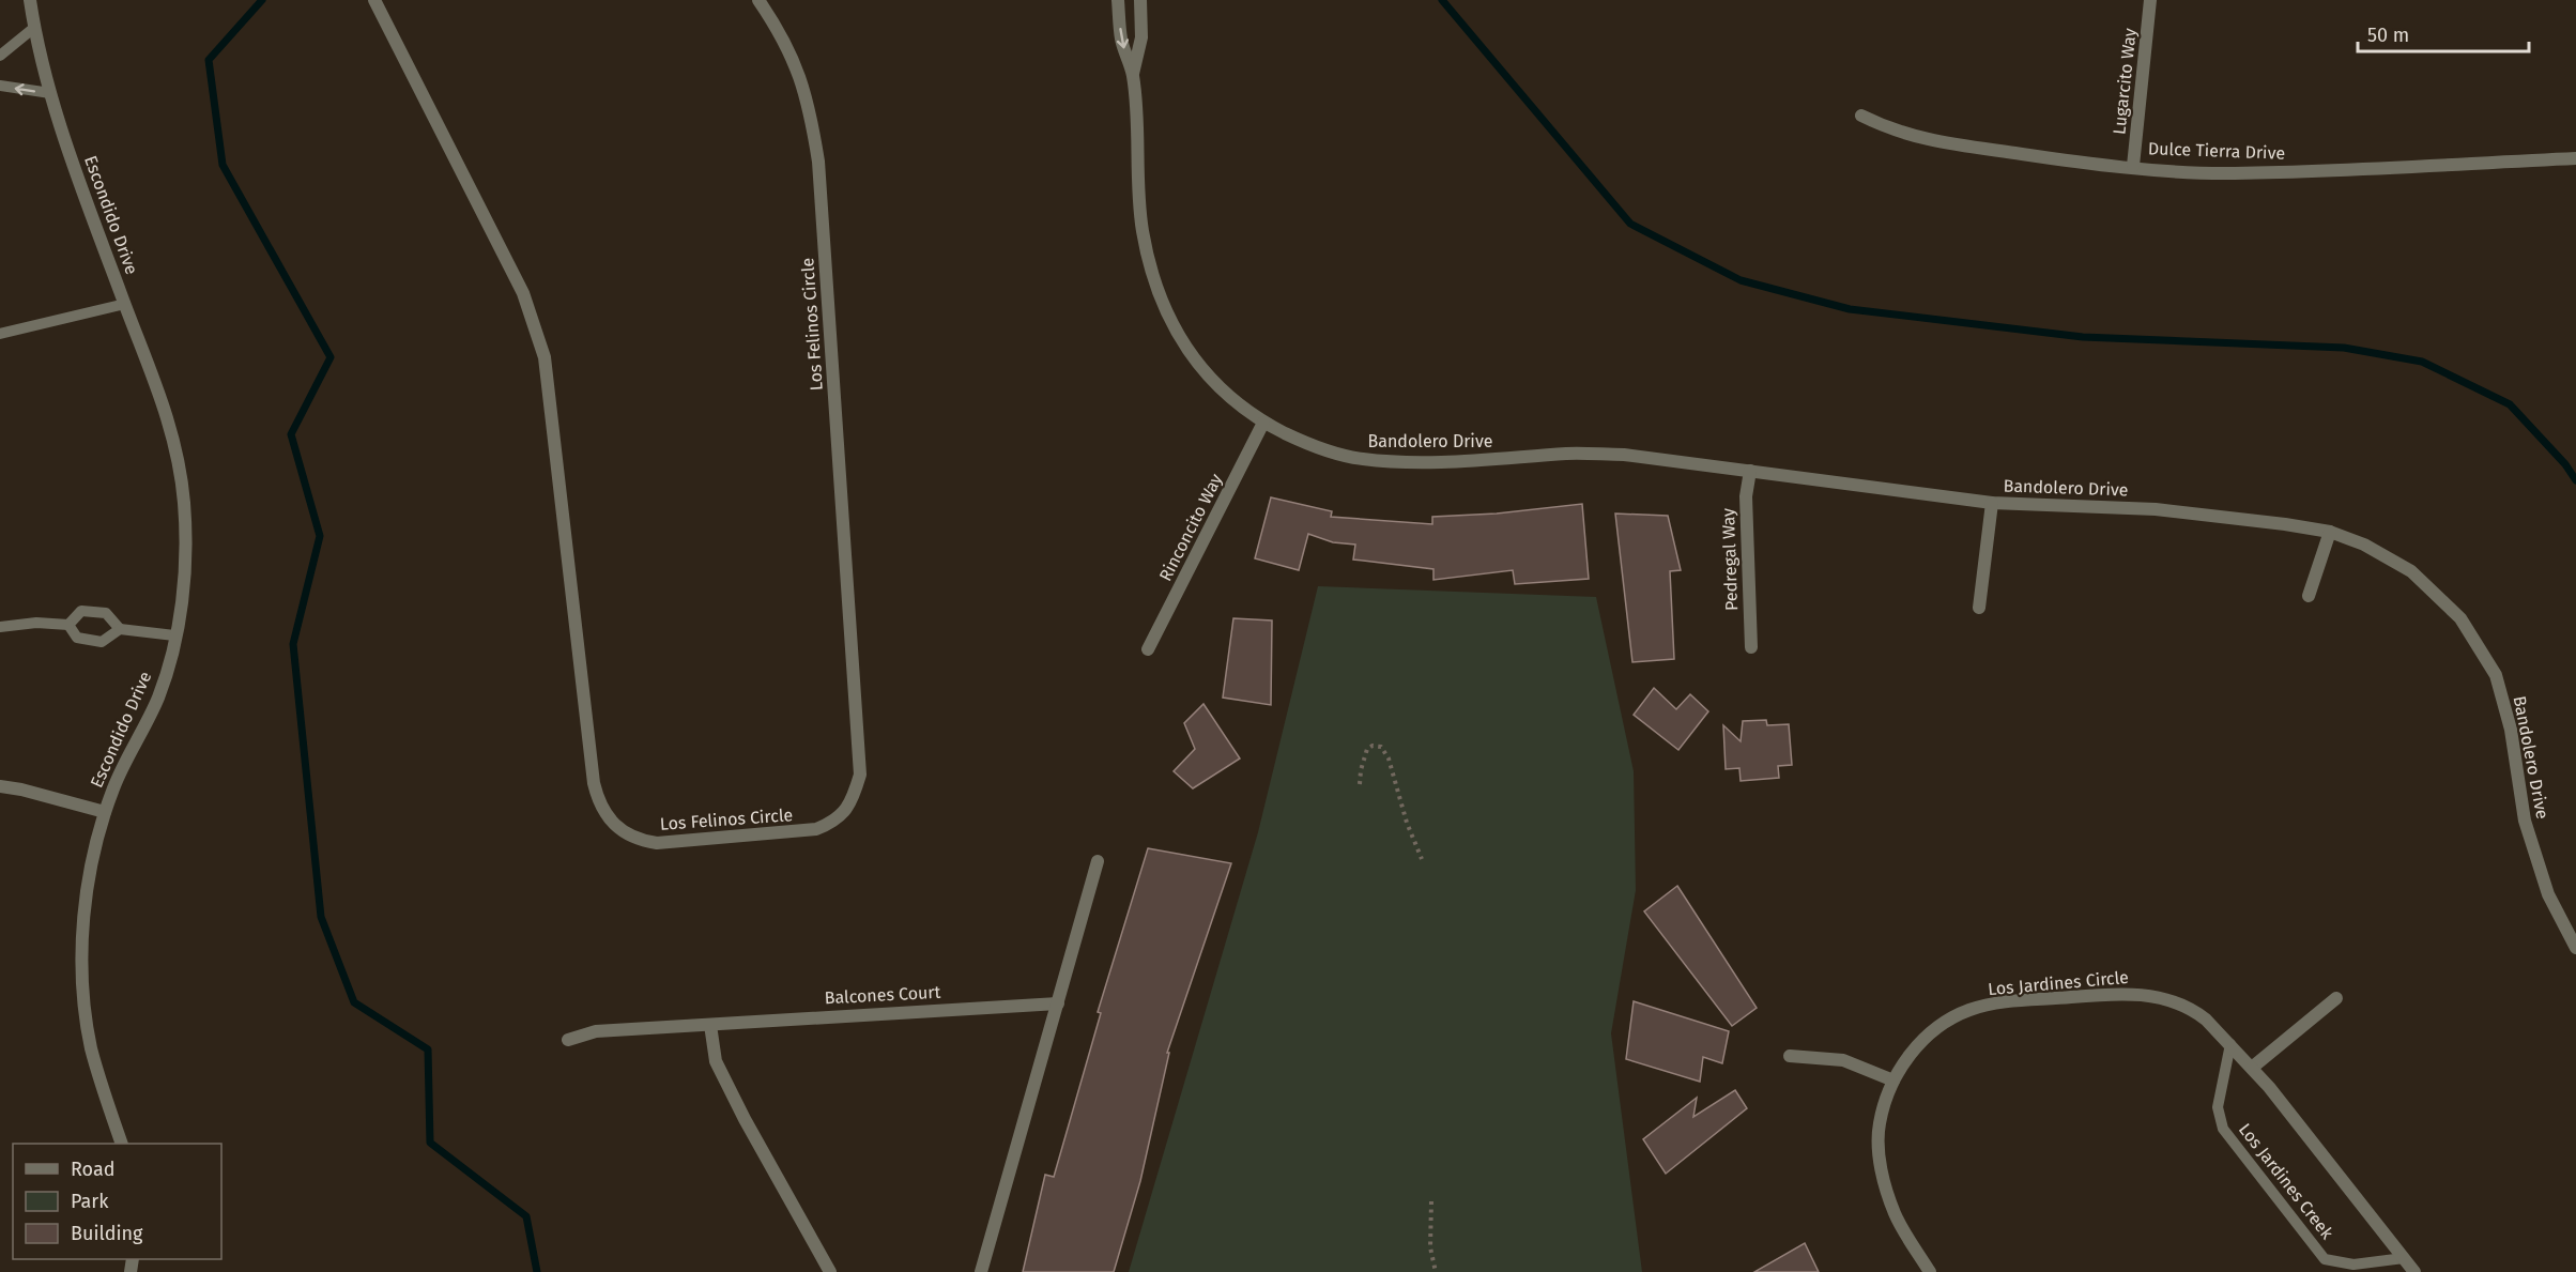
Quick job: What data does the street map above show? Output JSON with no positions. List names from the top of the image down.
{
  "streets": {
    "street": [
      "Lugarcito Way",
      "Dulce Tierra Drive",
      "Escondido Drive",
      "Los Felinos Circle",
      "Bandolero Drive",
      "Rinconcito Way",
      "Pedregal Way",
      "Los Jardines Circle",
      "Balcones Court"
    ],
    "lane": ["Los Jardines Creek"]
  },
  "crossings": [
    ["Lugarcito Way", "Dulce Tierra Drive"],
    ["Bandolero Drive", "Rinconcito Way"],
    ["Bandolero Drive", "Pedregal Way"],
    ["Los Jardines Circle", "Los Jardines Creek"]
  ],
  "legend": ["Road", "Park", "Building"],
  "scale_bar": "50 m"
}
